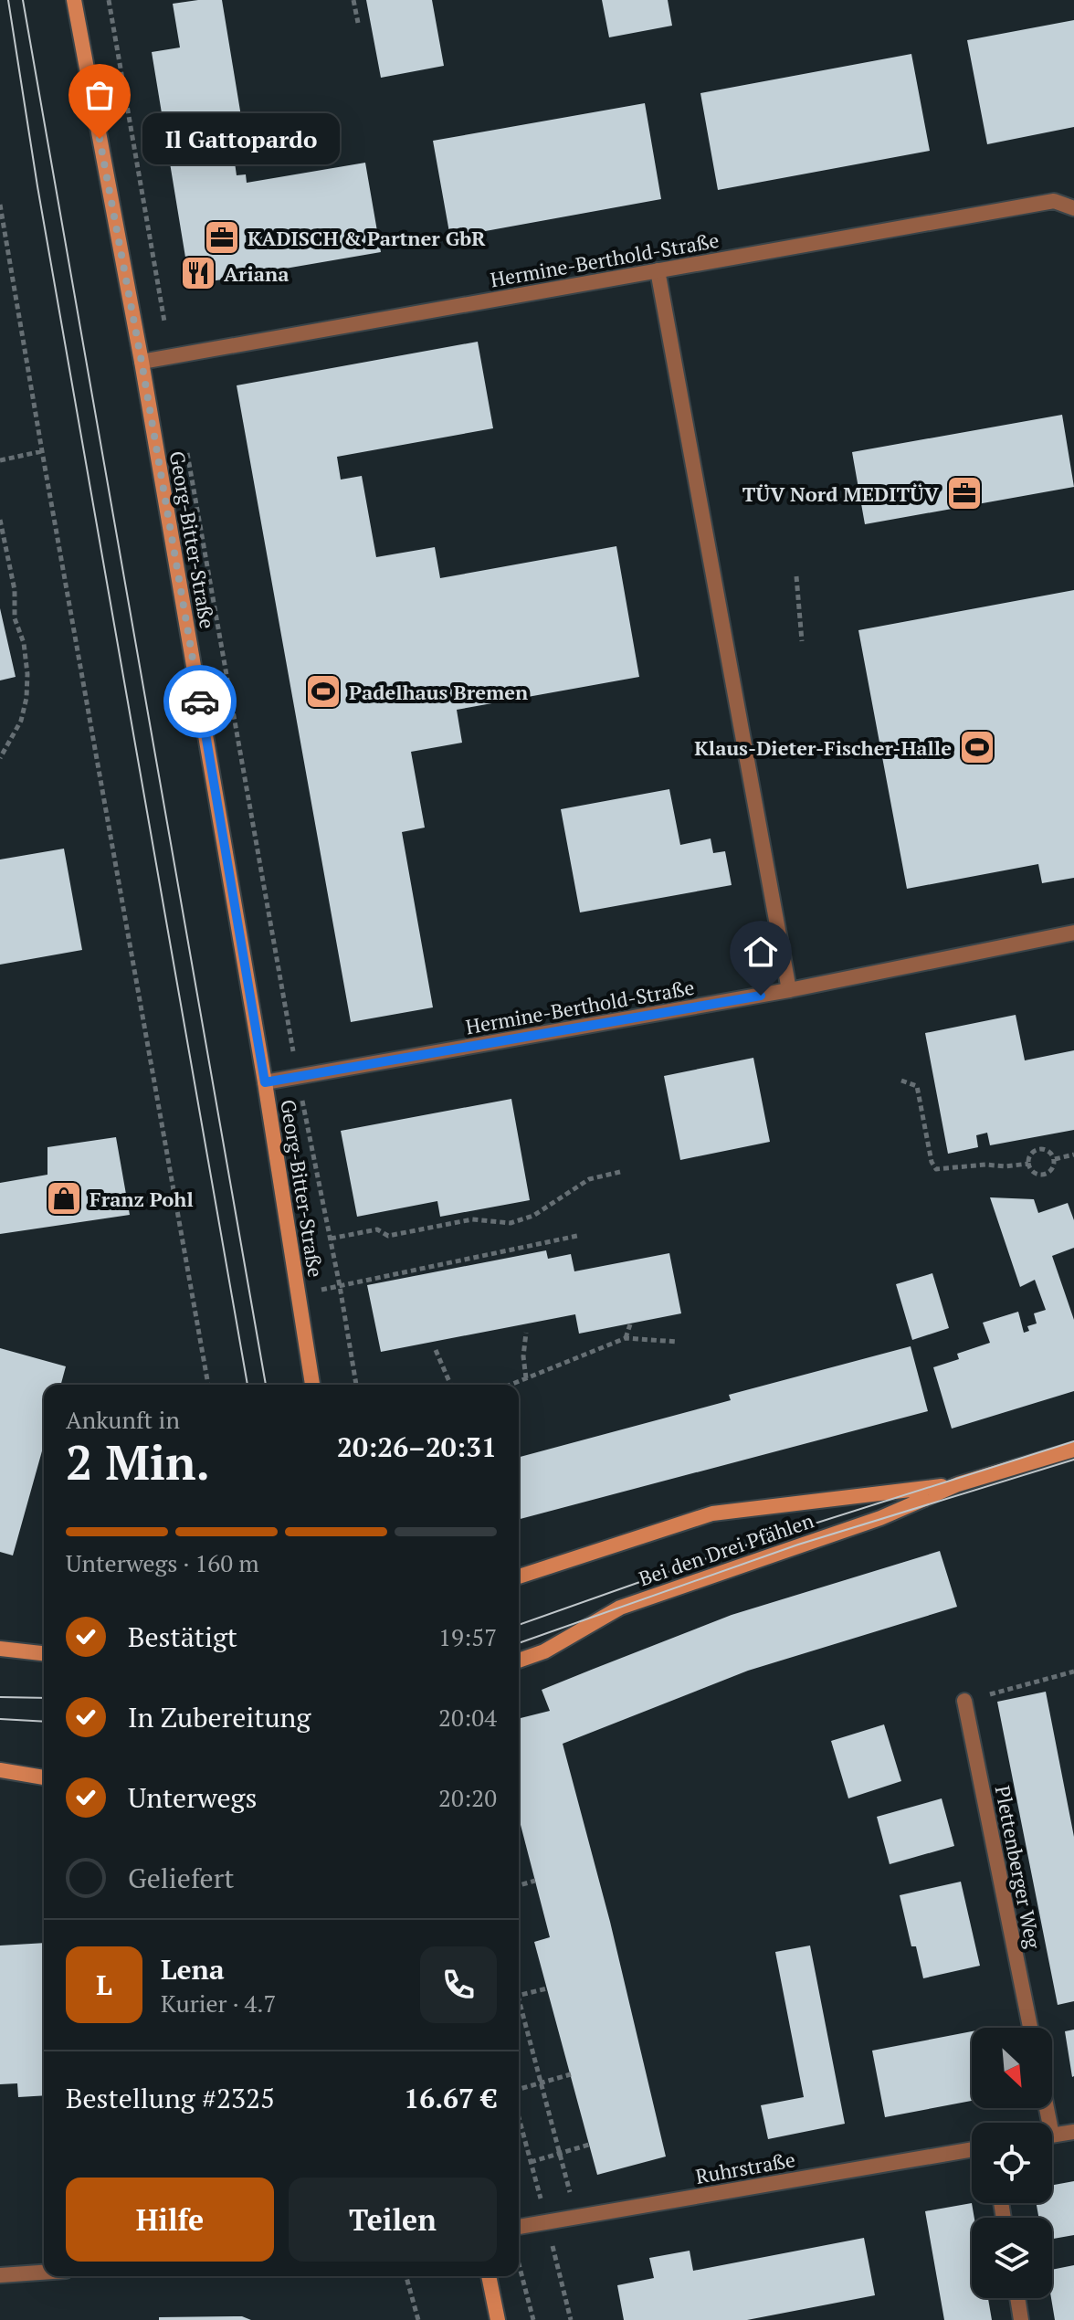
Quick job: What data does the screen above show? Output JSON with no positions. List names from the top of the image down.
{
  "streets": {
    "main road": ["Georg-Bitter-Straße", "Bei den Drei Pfählen"],
    "street": ["Hermine-Berthold-Straße", "Plettenberger Weg", "Ruhrstraße"]
  },
  "crossings": [
    ["Hermine-Berthold-Straße", "Georg-Bitter-Straße"]
  ],
  "places": {
    "other": ["Il Gattopardo"],
    "office": ["KADISCH & Partner GbR", "TÜV Nord MEDITÜV"],
    "restaurant": ["Ariana"],
    "sports": ["Padelhaus Bremen", "Klaus-Dieter-Fischer-Halle"],
    "shop": ["Franz Pohl"]
  },
  "north": "bottom right",
  "page": {
    "bubble": "Il Gattopardo",
    "heading": ["2 Min.", "Ankunft in", "20:26–20:31"],
    "panel": [
      "Lena",
      "Kurier · 4.7",
      "Bestellung #2325",
      "16.67 €"
    ],
    "bar": "Unterwegs · 160 m",
    "list": [
      ["Bestätigt", "19:57"],
      ["In Zubereitung", "20:04"],
      ["Unterwegs", "20:20"],
      "Geliefert"
    ],
    "round": "L",
    "buttons": ["Hilfe", "Teilen"]
  }
}
